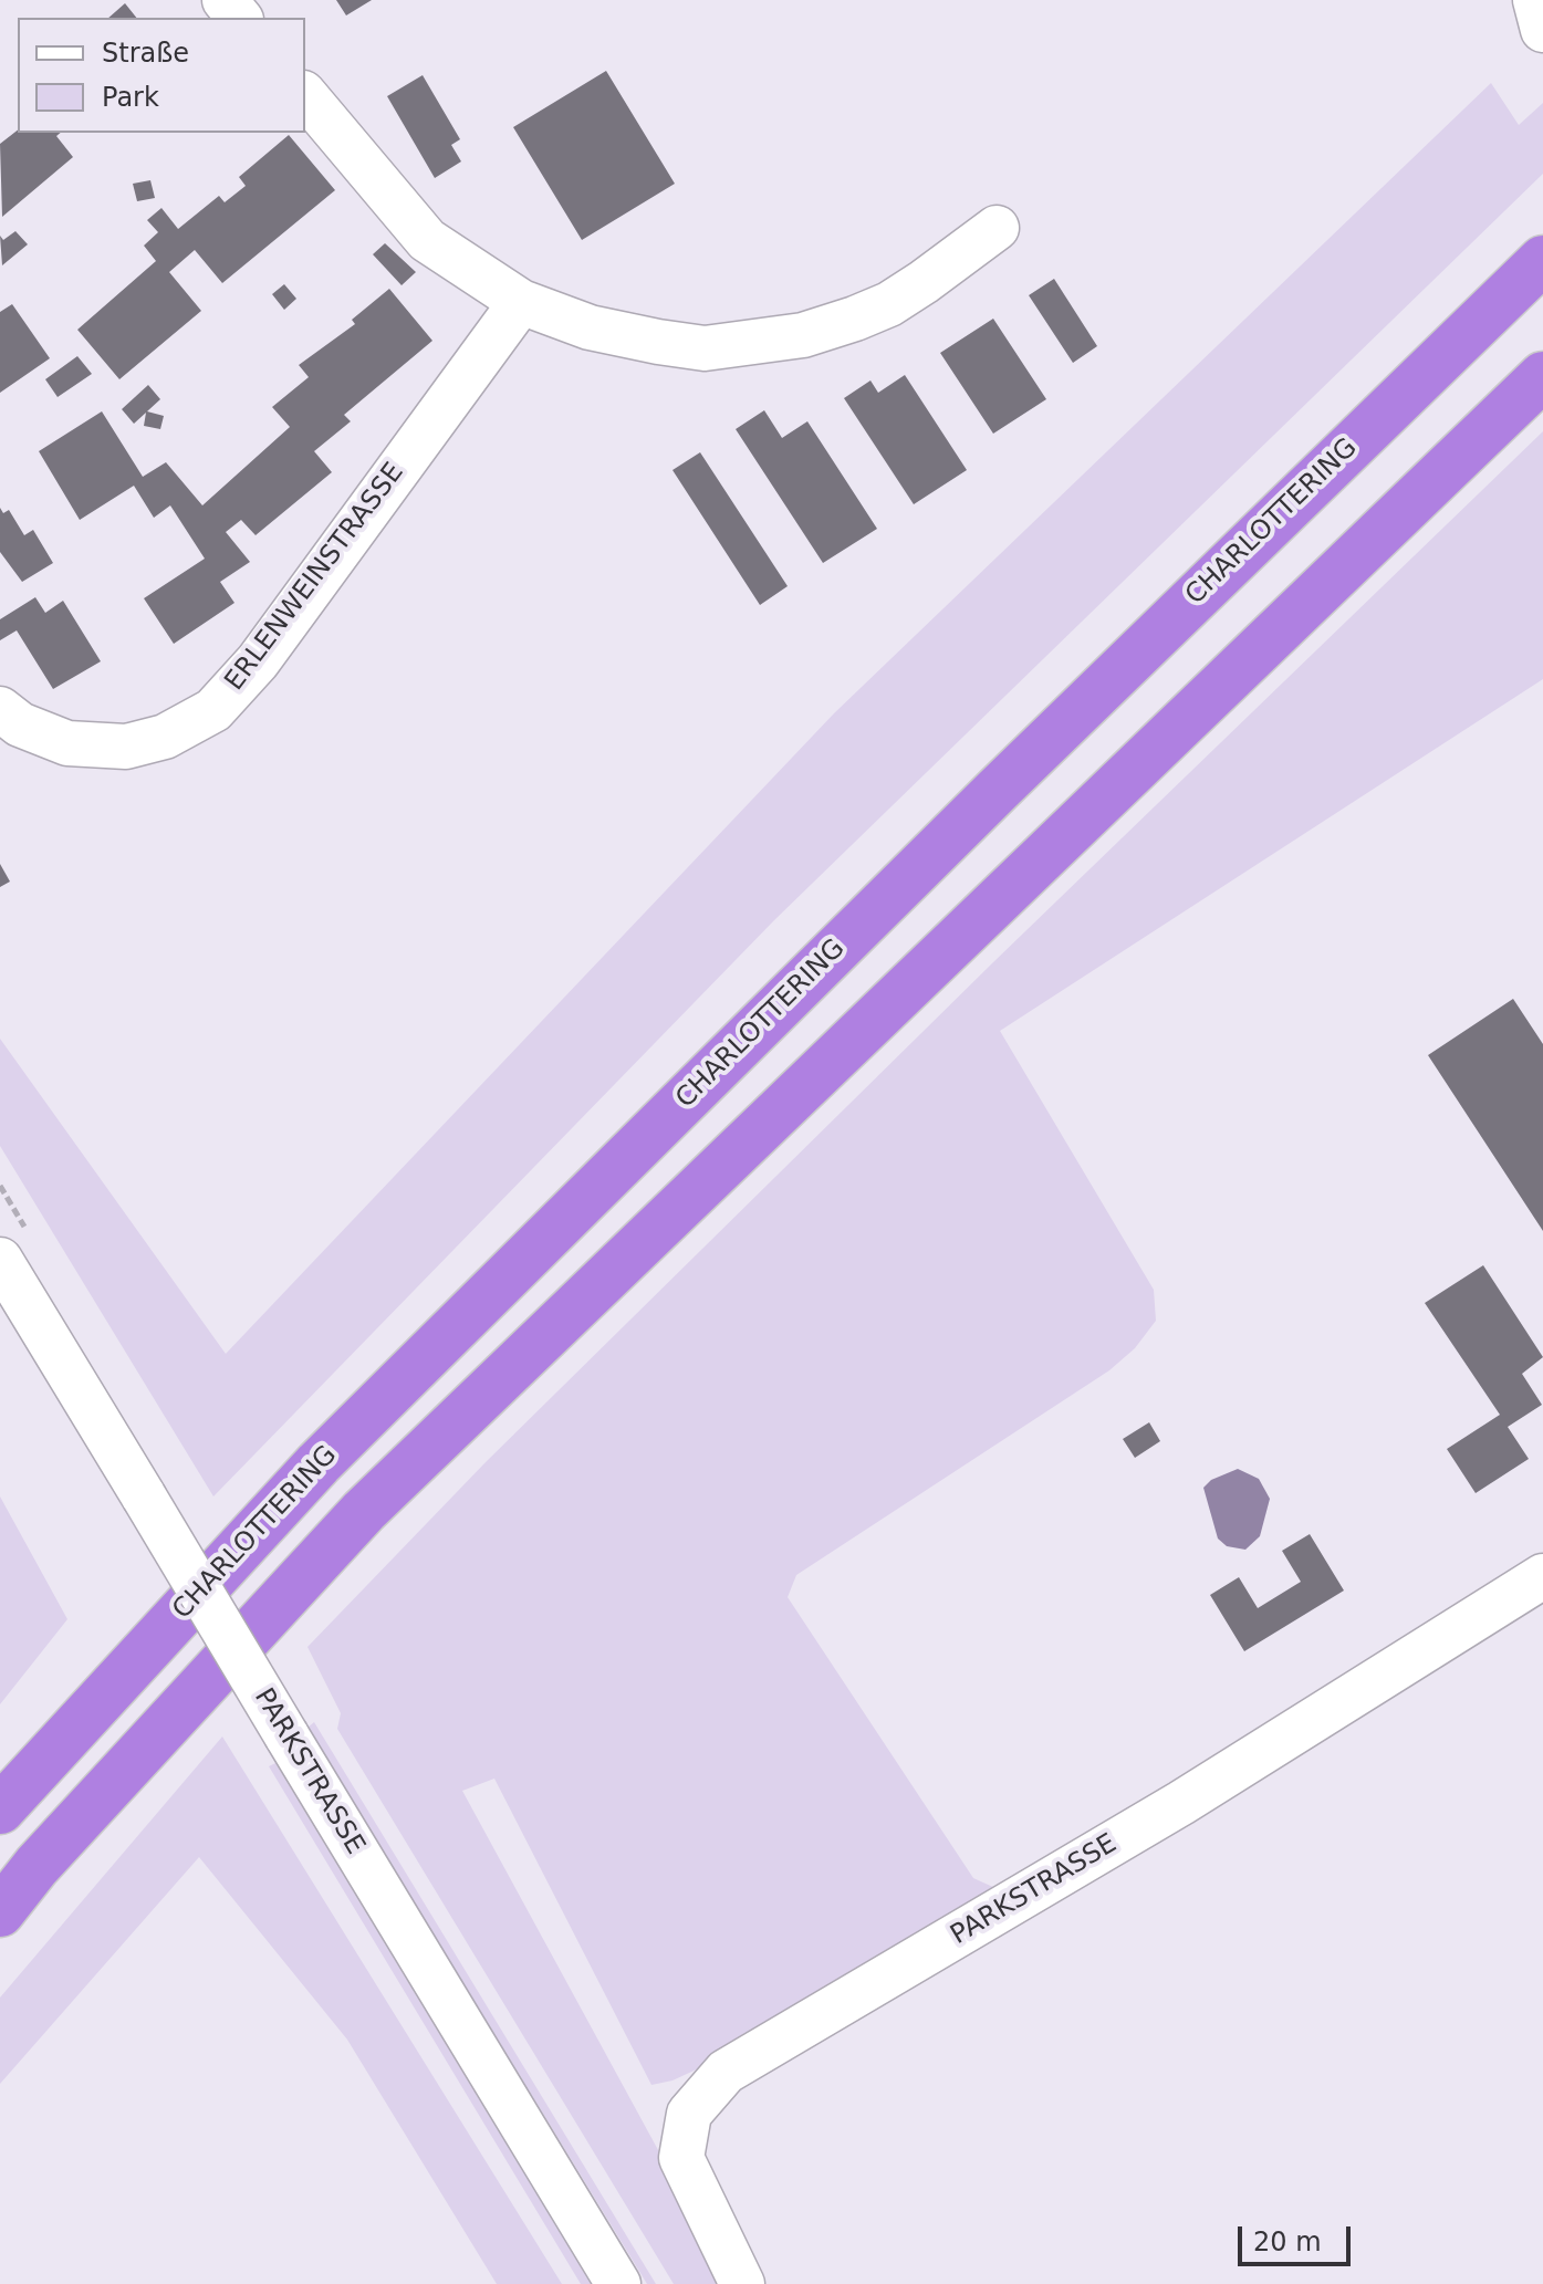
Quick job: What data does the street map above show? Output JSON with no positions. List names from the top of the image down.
{
  "streets": {
    "highway": ["CHARLOTTERING"],
    "street": ["ERLENWEINSTRASSE", "PARKSTRASSE"]
  },
  "legend": ["Straße", "Park"],
  "scale_bar": "20 m"
}
